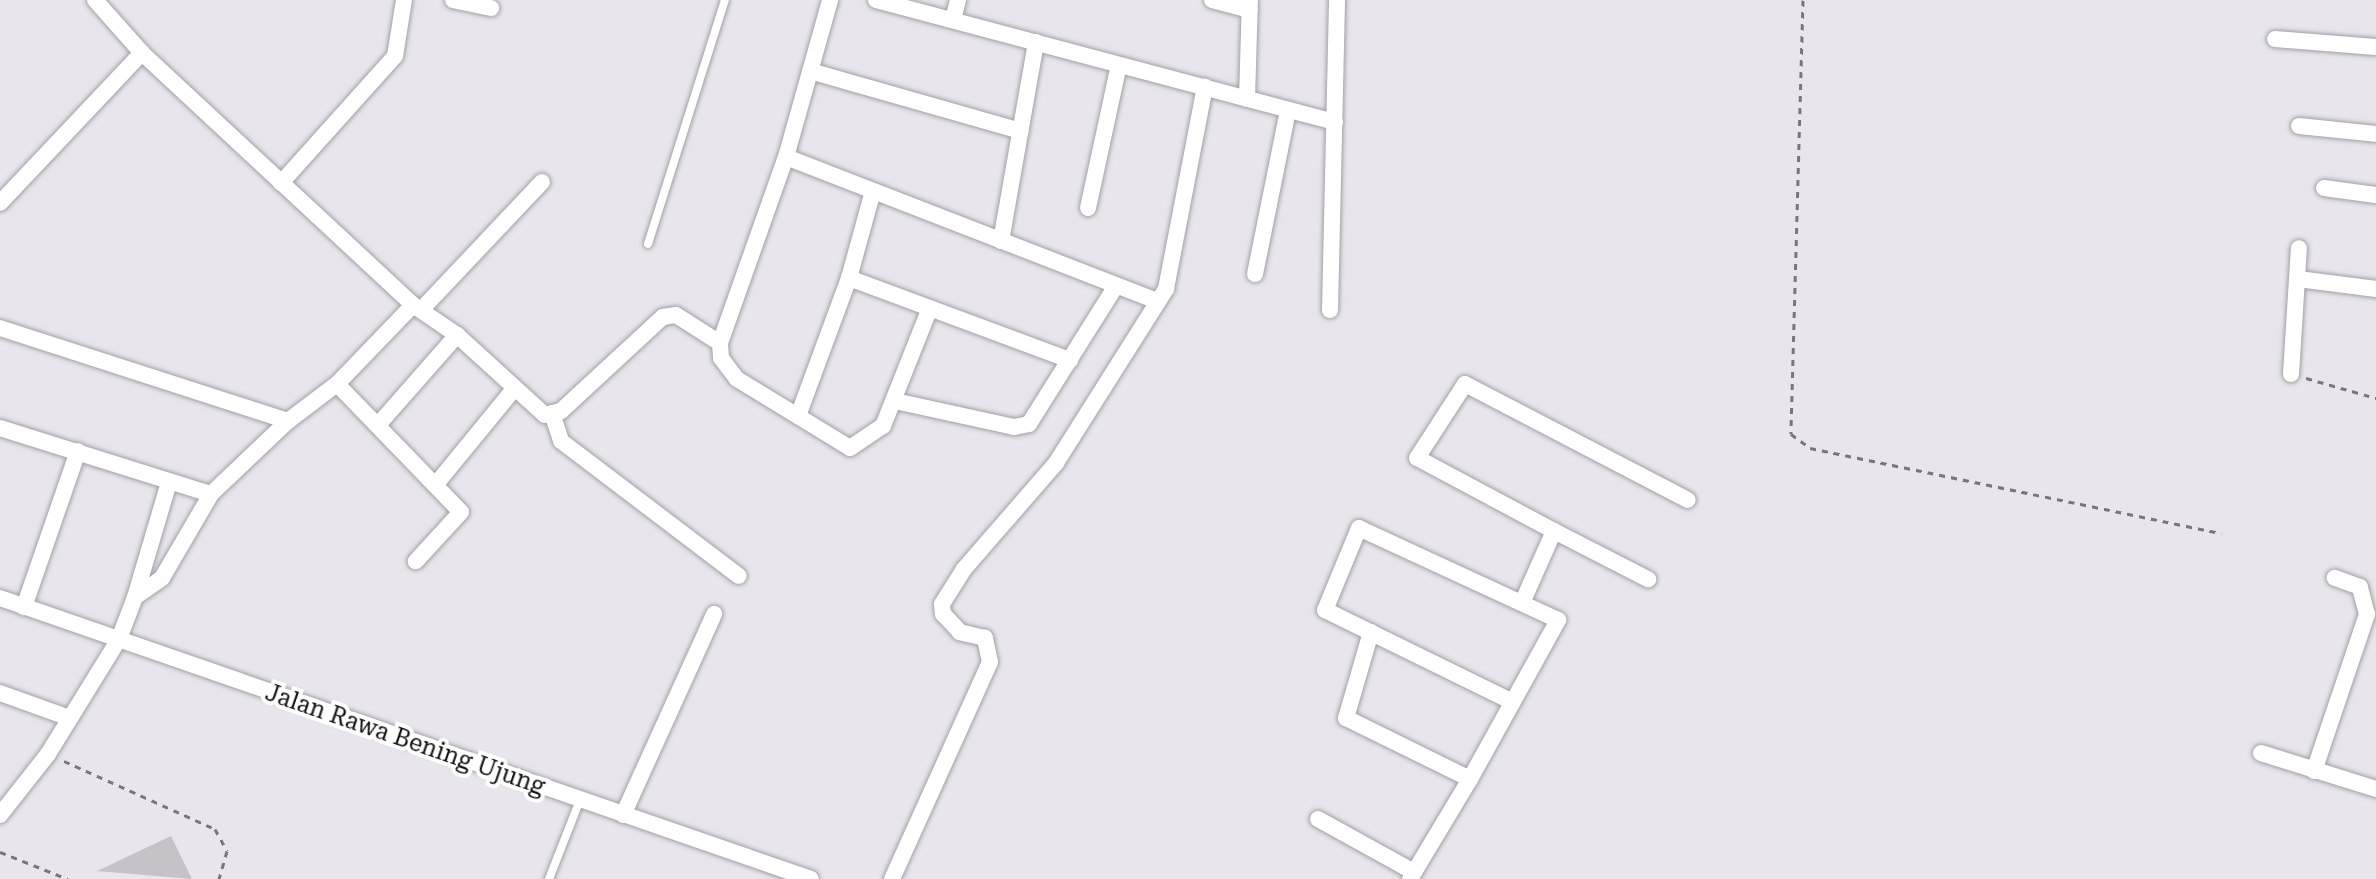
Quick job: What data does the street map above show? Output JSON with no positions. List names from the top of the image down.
{
  "streets": {
    "street": ["Jalan Rawa Bening Ujung"]
  }
}
